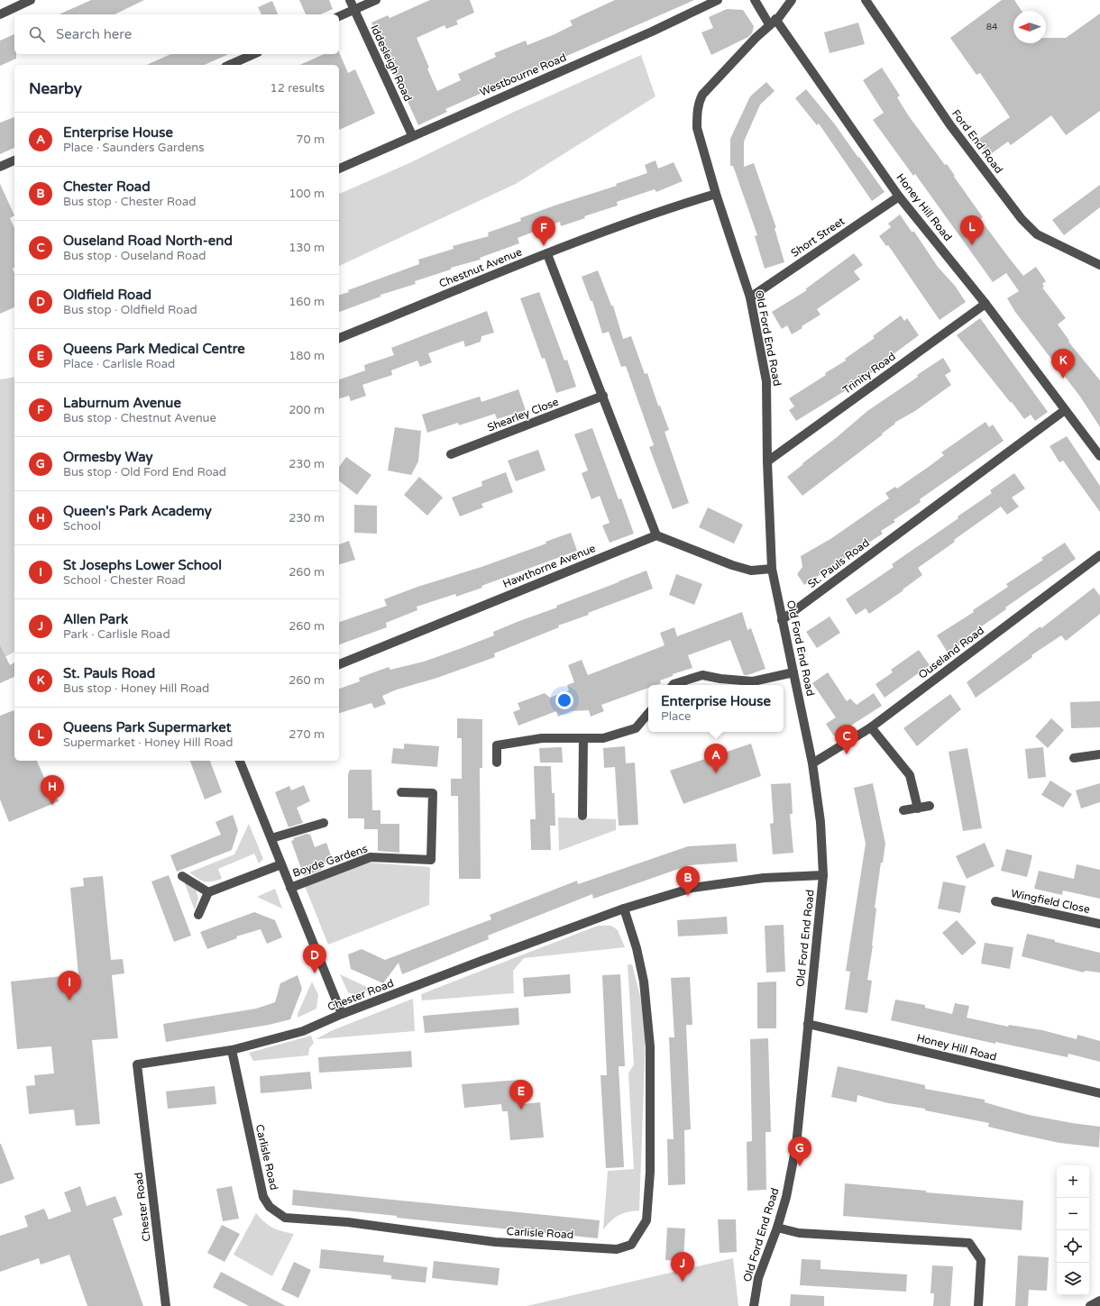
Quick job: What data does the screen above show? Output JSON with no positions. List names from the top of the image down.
{
  "streets": {
    "street": [
      "Iddesleigh Road",
      "Westbourne Road",
      "Ford End Road",
      "Honey Hill Road",
      "Short Street",
      "Chestnut Avenue",
      "Old Ford End Road",
      "Trinity Road",
      "Shearley Close",
      "St. Pauls Road",
      "Hawthorne Avenue",
      "Ouseland Road",
      "Boyde Gardens",
      "Wingfield Close",
      "Chester Road",
      "Carlisle Road"
    ]
  },
  "crossings": [
    ["Iddesleigh Road", "Westbourne Road"],
    ["Honey Hill Road", "Short Street"],
    ["Honey Hill Road", "Old Ford End Road"],
    ["Honey Hill Road", "Trinity Road"],
    ["Honey Hill Road", "St. Pauls Road"],
    ["Short Street", "Old Ford End Road"],
    ["Chestnut Avenue", "Old Ford End Road"],
    ["Old Ford End Road", "Trinity Road"],
    ["Old Ford End Road", "St. Pauls Road"],
    ["Old Ford End Road", "Ouseland Road"],
    ["Old Ford End Road", "Chester Road"],
    ["Chester Road", "Carlisle Road"]
  ],
  "house_numbers": ["84"],
  "north": "left",
  "page": {
    "search": "Search here",
    "heading": ["Nearby", "12 results"],
    "list": [
      {
        "mark": "A",
        "name": "Enterprise House",
        "note": "Place · Saunders Gardens",
        "value": "70 m"
      },
      {
        "mark": "B",
        "name": "Chester Road",
        "note": "Bus stop · Chester Road",
        "value": "100 m"
      },
      {
        "mark": "C",
        "name": "Ouseland Road North-end",
        "note": "Bus stop · Ouseland Road",
        "value": "130 m"
      },
      {
        "mark": "D",
        "name": "Oldfield Road",
        "note": "Bus stop · Oldfield Road",
        "value": "160 m"
      },
      {
        "mark": "E",
        "name": "Queens Park Medical Centre",
        "note": "Place · Carlisle Road",
        "value": "180 m"
      },
      {
        "mark": "F",
        "name": "Laburnum Avenue",
        "note": "Bus stop · Chestnut Avenue",
        "value": "200 m"
      },
      {
        "mark": "G",
        "name": "Ormesby Way",
        "note": "Bus stop · Old Ford End Road",
        "value": "230 m"
      },
      {
        "mark": "H",
        "name": "Queen's Park Academy",
        "note": "School",
        "value": "230 m"
      },
      {
        "mark": "I",
        "name": "St Josephs Lower School",
        "note": "School · Chester Road",
        "value": "260 m"
      },
      {
        "mark": "J",
        "name": "Allen Park",
        "note": "Park · Carlisle Road",
        "value": "260 m"
      },
      {
        "mark": "K",
        "name": "St. Pauls Road",
        "note": "Bus stop · Honey Hill Road",
        "value": "260 m"
      },
      {
        "mark": "L",
        "name": "Queens Park Supermarket",
        "note": "Supermarket · Honey Hill Road",
        "value": "270 m"
      }
    ],
    "pins": [
      "L",
      "F",
      "K",
      "C",
      "A",
      "H",
      "B",
      "D",
      "I",
      "E",
      "G",
      "J"
    ],
    "popup": ["Enterprise House", "Place"],
    "map_buttons": ["+", "−"]
  }
}
